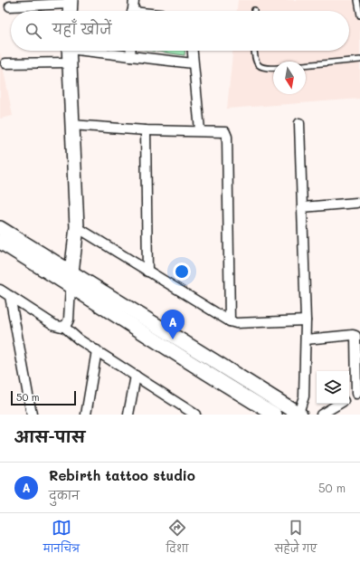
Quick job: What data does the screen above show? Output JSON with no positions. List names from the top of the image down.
{
  "scale_bar": "50 m",
  "north": "bottom",
  "page": {
    "search": "यहाँ खोजें",
    "pins": "A",
    "scale": "50 m",
    "heading": "आस-पास",
    "list": [
      {
        "mark": "A",
        "name": "Rebirth tattoo studio",
        "note": "दुकान",
        "value": "50 m"
      }
    ],
    "nav": ["मानचित्र", "दिशा", "सहेजे गए"]
  }
}
